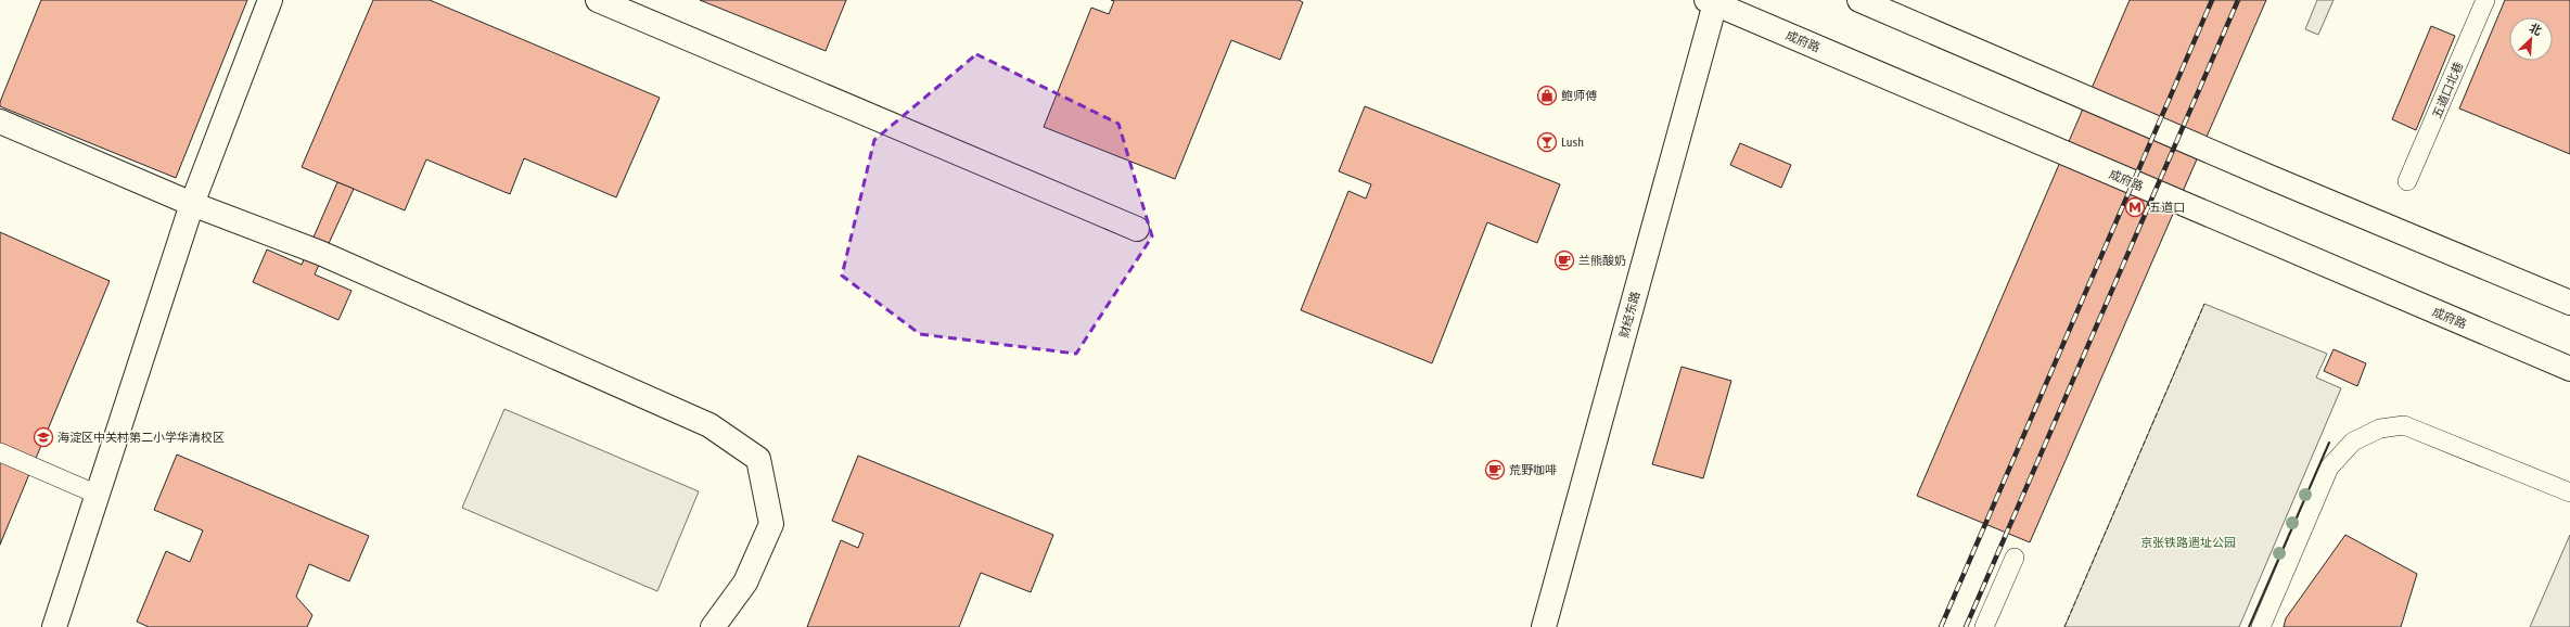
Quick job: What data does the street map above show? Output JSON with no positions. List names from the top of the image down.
{
  "streets": {
    "street": ["成府路", "财经东路"],
    "lane": ["五道口北巷"]
  },
  "crossings": [
    ["成府路", "财经东路"]
  ],
  "parks": ["京张铁路遗址公园"],
  "places": {
    "shop": ["鲍师傅"],
    "bar": ["Lush"],
    "metro station": ["五道口"],
    "cafe": ["兰熊酸奶", "荒野咖啡"],
    "school or university": ["海淀区中关村第二小学华清校区"]
  },
  "north": "top right"
}
